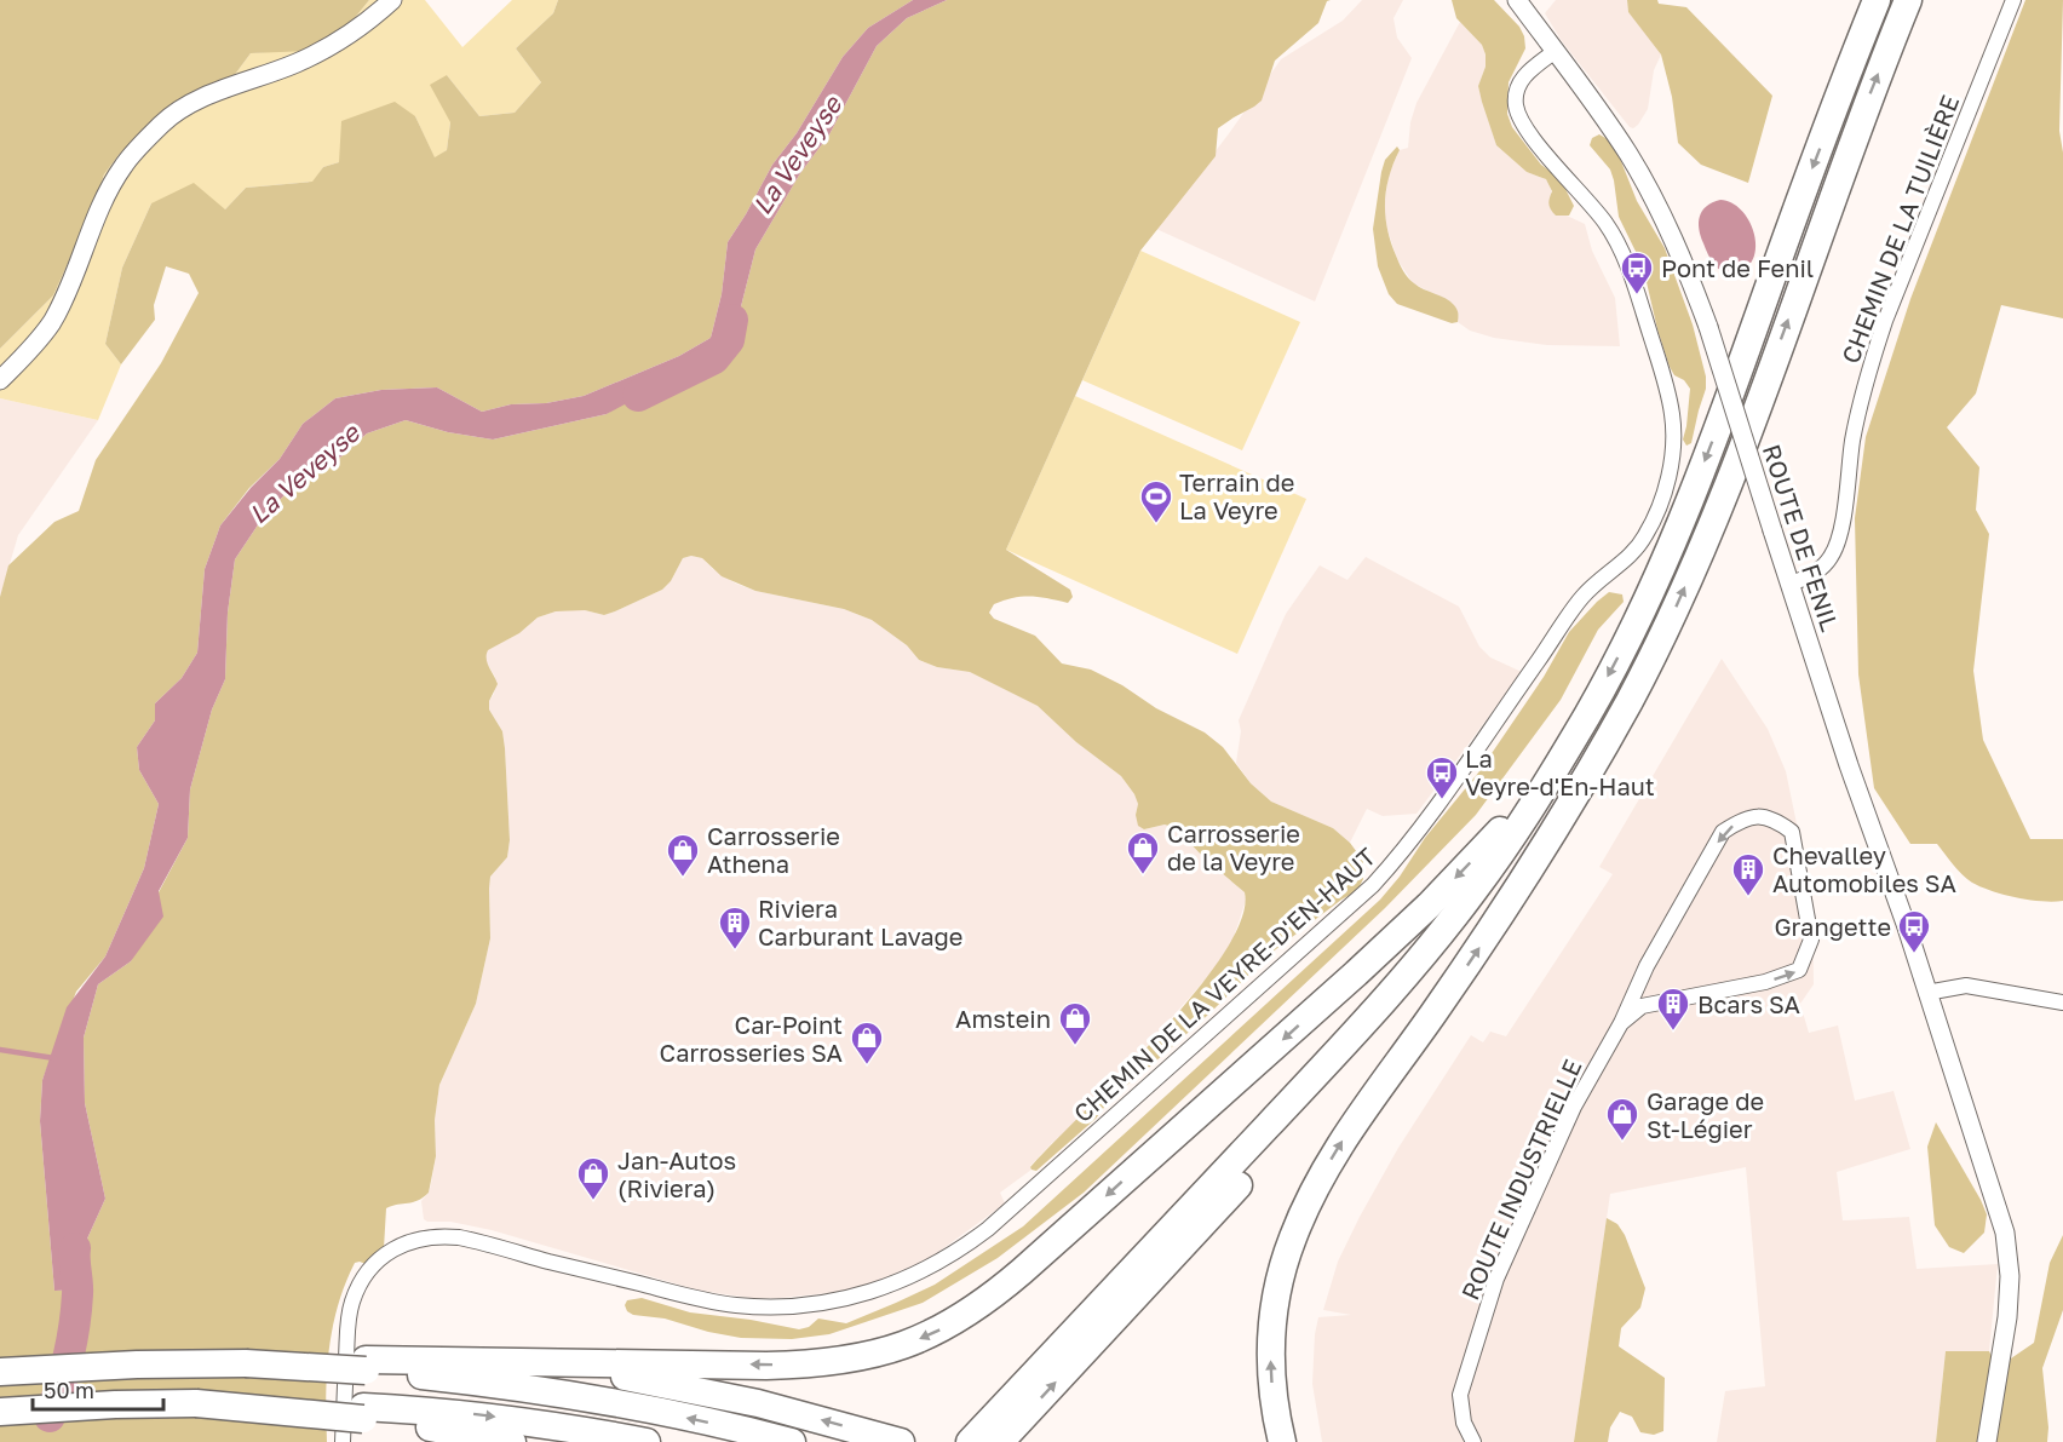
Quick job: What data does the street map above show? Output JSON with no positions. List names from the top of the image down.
{
  "streets": {
    "street": [
      "CHEMIN DE LA TUILIÈRE",
      "ROUTE DE FENIL",
      "CHEMIN DE LA VEYRE-D'EN-HAUT",
      "ROUTE INDUSTRIELLE"
    ]
  },
  "crossings": [
    ["CHEMIN DE LA TUILIÈRE", "ROUTE DE FENIL"],
    ["ROUTE DE FENIL", "CHEMIN DE LA VEYRE-D'EN-HAUT"]
  ],
  "water": ["La Veveyse"],
  "places": {
    "bus stop": ["Pont de Fenil", "La Veyre-d'En-Haut", "Grangette"],
    "sports": ["Terrain de La Veyre"],
    "shop": [
      "Carrosserie de la Veyre",
      "Carrosserie Athena",
      "Amstein",
      "Car-Point Carrosseries SA",
      "Garage de St-Légier",
      "Jan-Autos (Riviera)"
    ],
    "building": ["Chevalley Automobiles SA", "Riviera Carburant Lavage", "Bcars SA"]
  },
  "scale_bar": "50 m"
}
